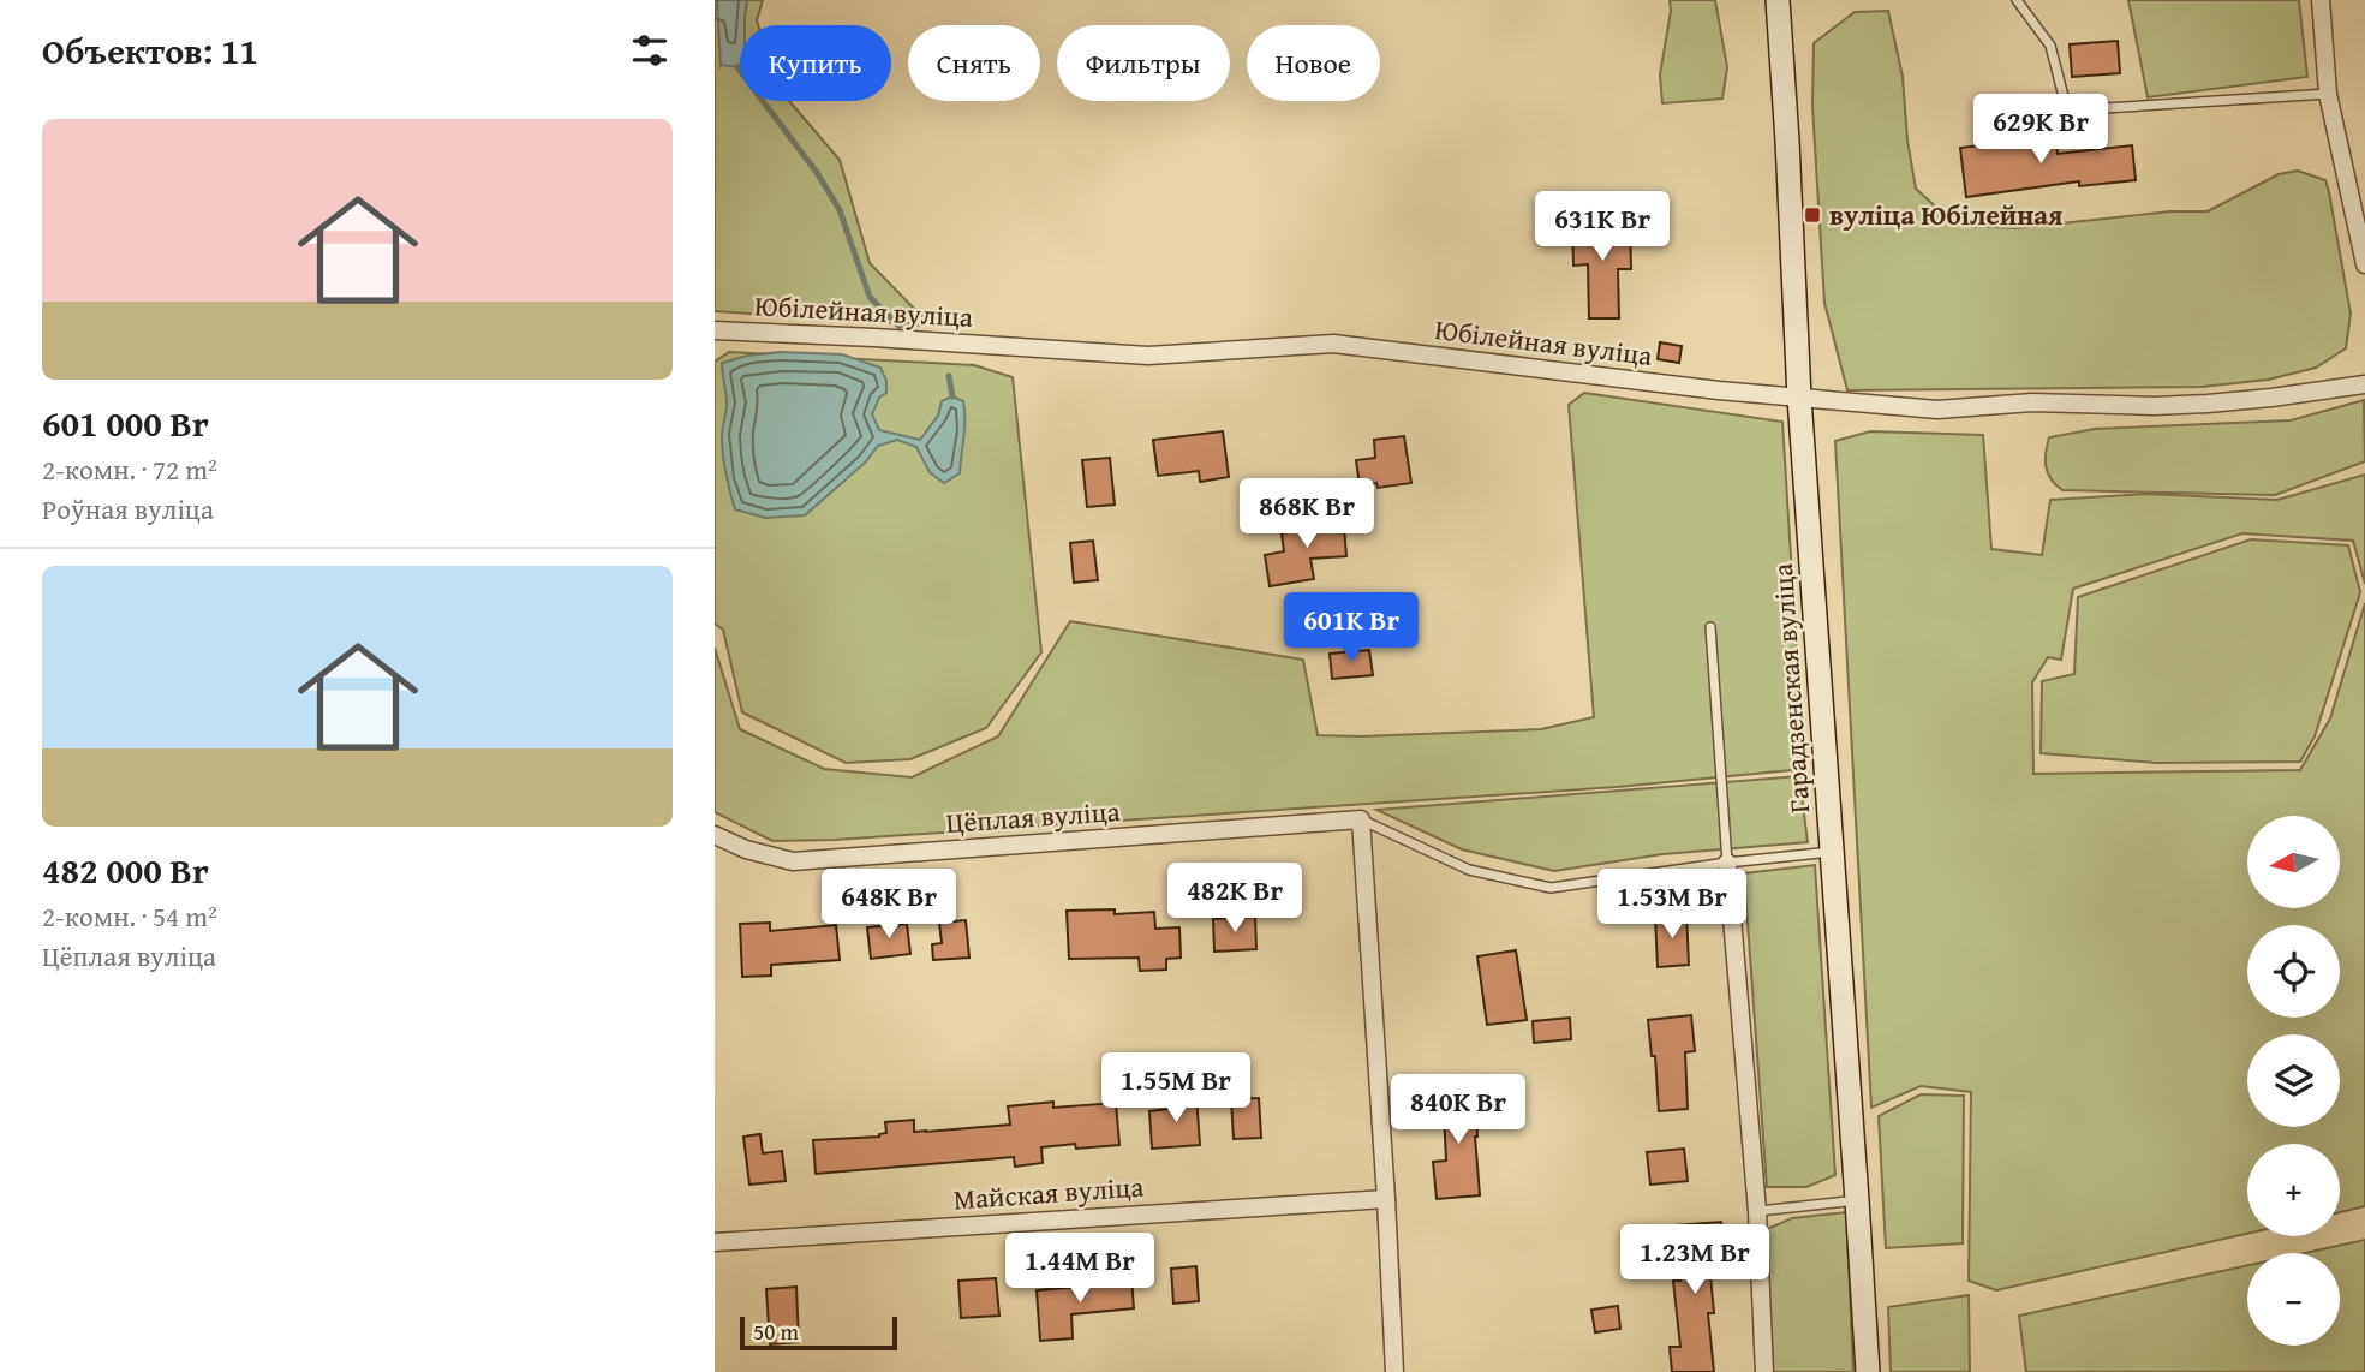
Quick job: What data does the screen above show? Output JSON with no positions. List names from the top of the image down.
{
  "streets": {
    "main road": ["Гарадзенская вуліца"],
    "street": ["Юбілейная вуліца", "Цёплая вуліца", "Майская вуліца"]
  },
  "crossings": [
    ["Юбілейная вуліца", "Гарадзенская вуліца"]
  ],
  "places": {
    "transit": ["вуліца Юбілейная"]
  },
  "scale_bar": "50 m",
  "north": "left",
  "page": {
    "heading": "Объектов: 11",
    "chip": [
      "Купить",
      "Снять",
      "Фильтры",
      "Новое"
    ],
    "price": [
      "629K Br",
      "631K Br",
      "868K Br",
      "601K Br",
      "482K Br",
      "648K Br",
      "1.53M Br",
      "1.55M Br",
      "840K Br",
      "1.23M Br",
      "1.44M Br"
    ],
    "list": [
      {
        "name": "601 000 Br",
        "note": "2-комн. · 72 m² · Роўная вуліца"
      },
      {
        "name": "482 000 Br",
        "note": "2-комн. · 54 m² · Цёплая вуліца"
      }
    ],
    "map_buttons": ["+", "−"],
    "scale": "50 m"
  }
}
